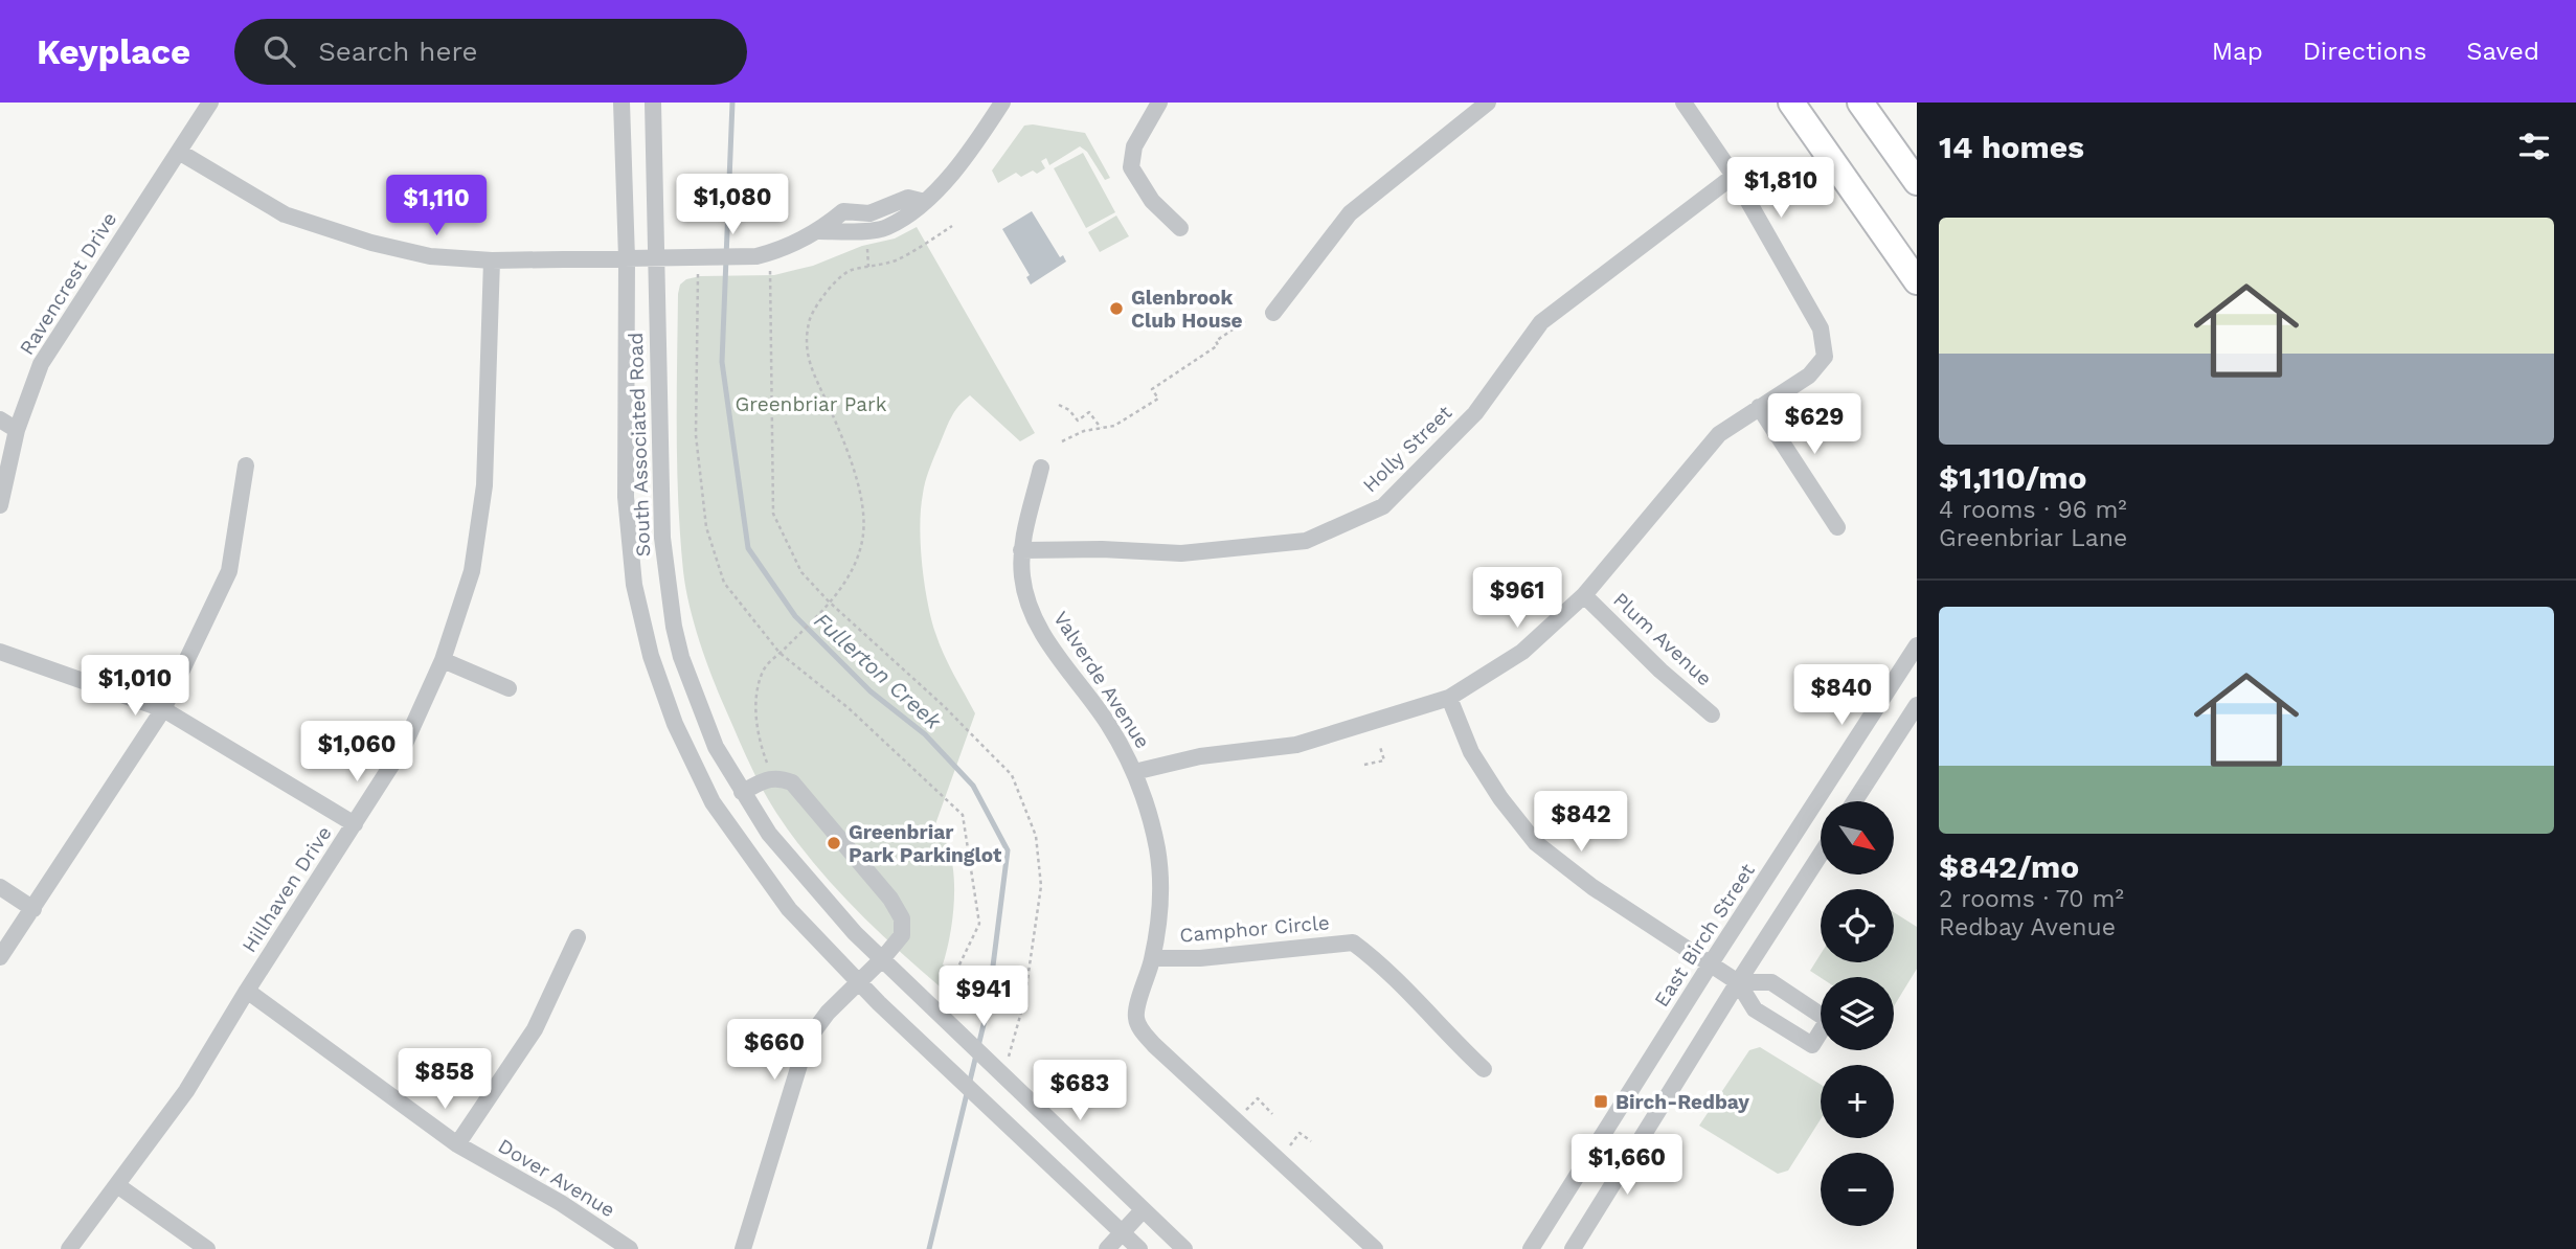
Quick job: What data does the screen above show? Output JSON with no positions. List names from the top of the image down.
{
  "streets": {
    "street": [
      "Ravencrest Drive",
      "South Associated Road",
      "Holly Street",
      "Plum Avenue",
      "Valverde Avenue",
      "Hillhaven Drive",
      "Camphor Circle",
      "East Birch Street",
      "Dover Avenue"
    ]
  },
  "crossings": [
    ["Holly Street", "Valverde Avenue"],
    ["Valverde Avenue", "Camphor Circle"],
    ["Hillhaven Drive", "Dover Avenue"]
  ],
  "water": ["Fullerton Creek"],
  "parks": ["Greenbriar Park"],
  "places": {
    "other": ["Glenbrook Club House", "Greenbriar Park Parkinglot"],
    "transit": ["Birch-Redbay"]
  },
  "north": "bottom right",
  "page": {
    "header": "Keyplace",
    "search": "Search here",
    "nav": ["Map", "Directions", "Saved"],
    "heading": "14 homes",
    "price": [
      "$1,810",
      "$1,080",
      "$1,110",
      "$629",
      "$961",
      "$1,010",
      "$840",
      "$1,060",
      "$842",
      "$941",
      "$660",
      "$858",
      "$683",
      "$1,660"
    ],
    "list": [
      {
        "name": "$1,110/mo",
        "note": "4 rooms · 96 m² · Greenbriar Lane"
      },
      {
        "name": "$842/mo",
        "note": "2 rooms · 70 m² · Redbay Avenue"
      }
    ],
    "map_buttons": ["+", "−"]
  }
}
